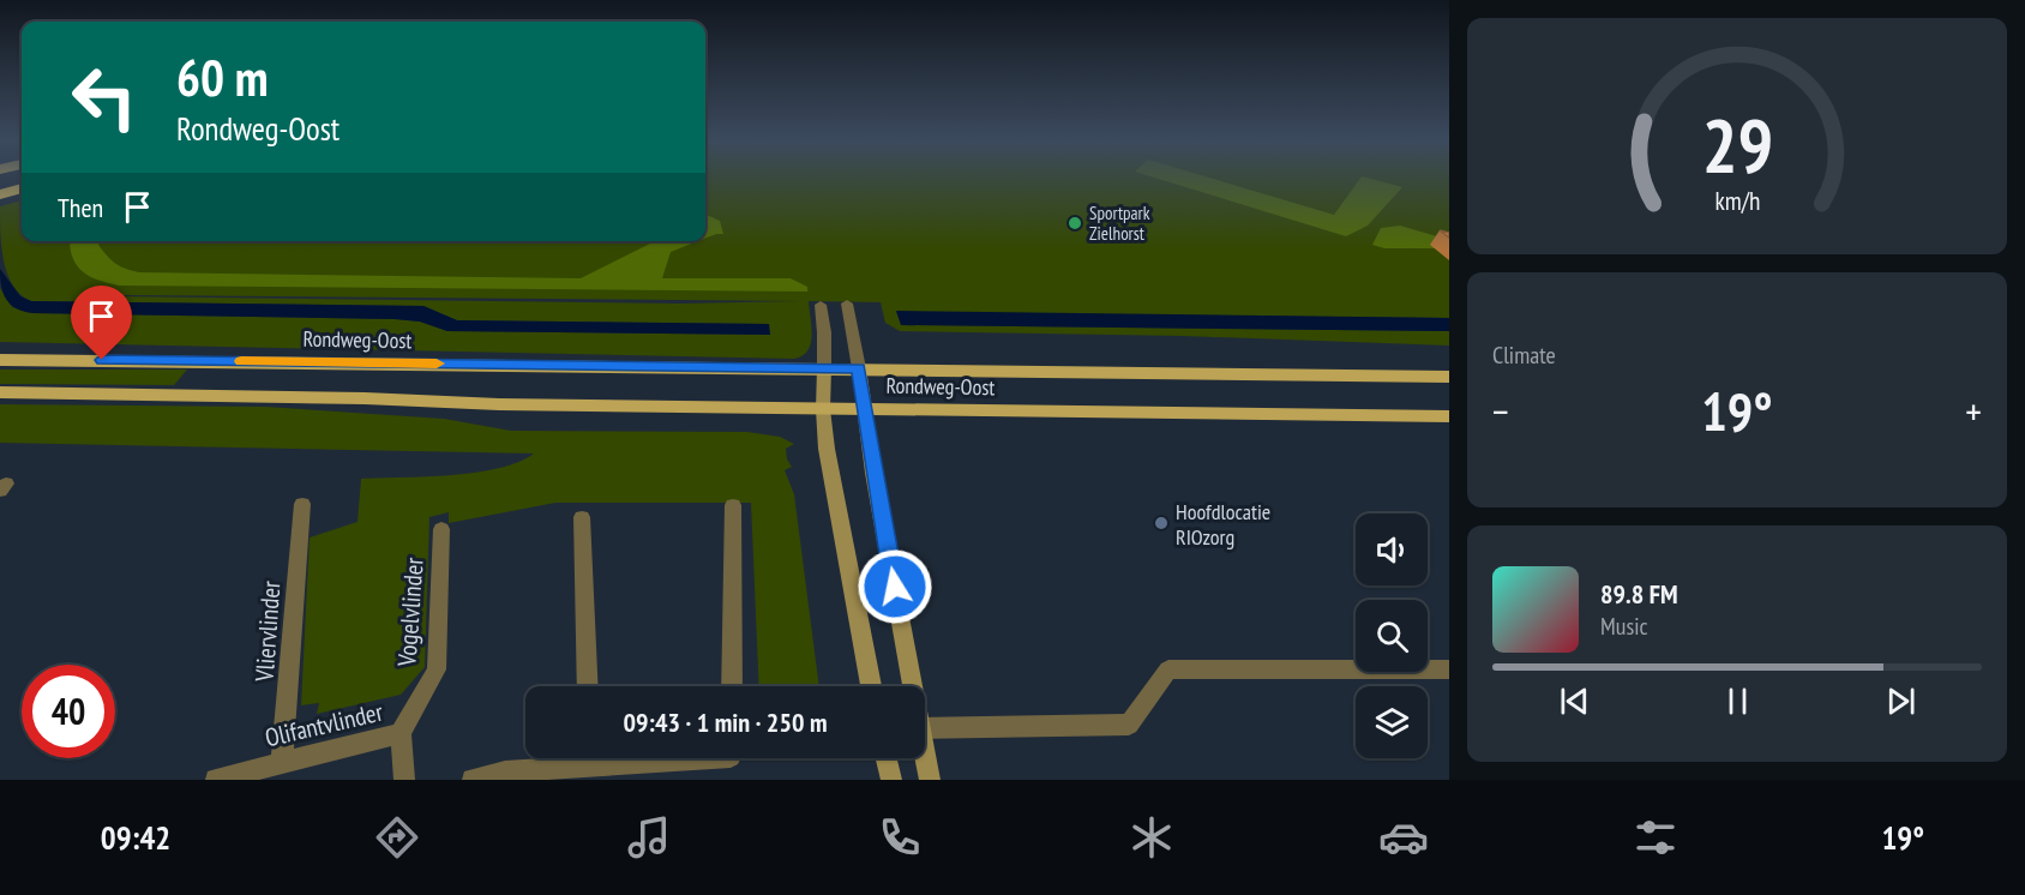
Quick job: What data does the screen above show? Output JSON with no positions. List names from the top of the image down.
{
  "streets": {
    "main road": ["Rondweg-Oost"],
    "street": ["Vogelvlinder", "Vliervlinder", "Olifantvlinder"]
  },
  "crossings": [
    ["Vogelvlinder", "Olifantvlinder"],
    ["Vliervlinder", "Olifantvlinder"]
  ],
  "places": ["Sportpark Zielhorst", "Hoofdlocatie RIOzorg"],
  "page": {
    "turn": ["60 m", "Rondweg-Oost"],
    "then": "Then",
    "tile": "Climate",
    "heat": ["−", "19°", "+"],
    "song": ["89.8 FM", "Music"],
    "limit": "40",
    "trip": "09:43 · 1 min · 250 m",
    "tabs": ["09:42", "19°"],
    "gauge": ["29", "km/h"]
  }
}
